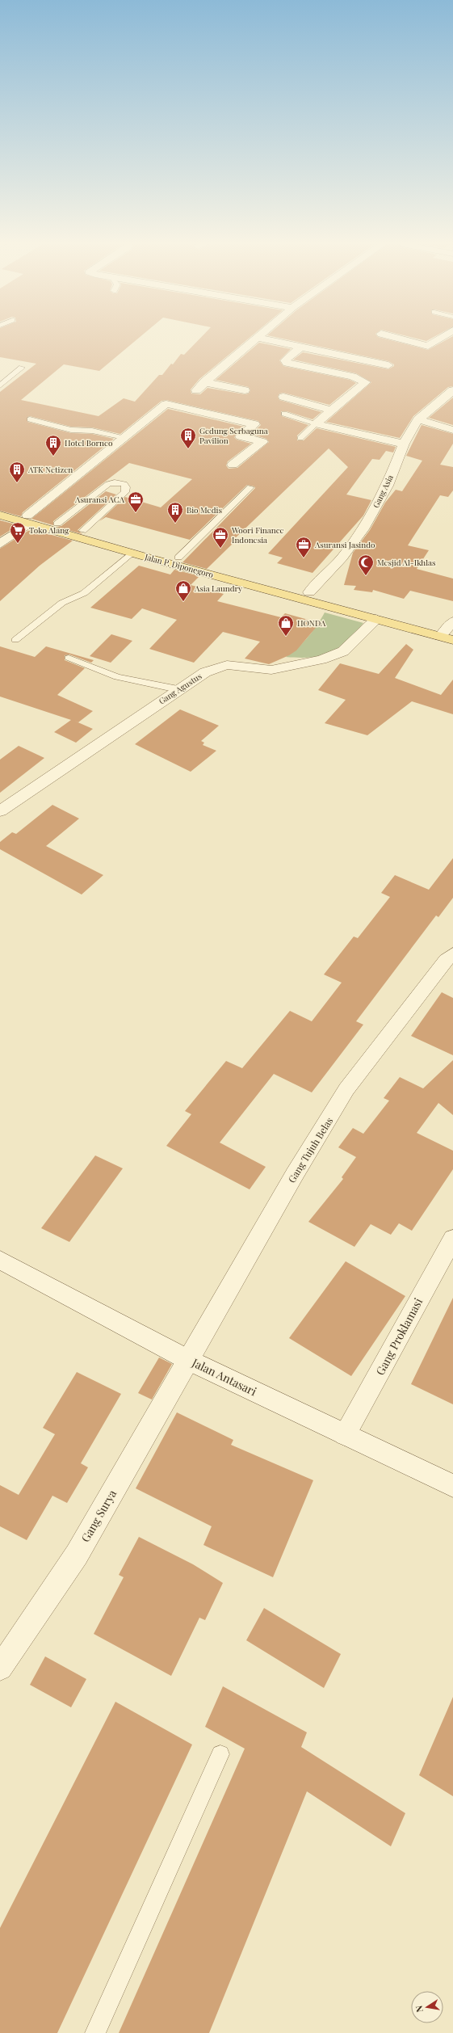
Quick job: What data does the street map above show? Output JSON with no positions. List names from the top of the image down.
{
  "streets": {
    "main road": ["Jalan P. Diponegoro"],
    "street": [
      "Gang Asia",
      "Gang Agustus",
      "Gang Tujuh Belas",
      "Gang Proklamasi",
      "Jalan Antasari",
      "Gang Surya"
    ]
  },
  "crossings": [
    ["Gang Asia", "Jalan P. Diponegoro"],
    ["Jalan P. Diponegoro", "Gang Agustus"],
    ["Gang Tujuh Belas", "Jalan Antasari"],
    ["Gang Tujuh Belas", "Gang Surya"],
    ["Gang Proklamasi", "Jalan Antasari"],
    ["Jalan Antasari", "Gang Surya"]
  ],
  "places": {
    "building": [
      "Gedung Serbaguna Pavilion",
      "Hotel Borneo",
      "ATK Netizen",
      "Bio Medis"
    ],
    "office": ["Asuransi ACA", "Woori Finance Indonesia", "Asuransi Jasindo"],
    "supermarket": ["Toko Alang"],
    "mosque": ["Mesjid Al-Ikhlas"],
    "shop": ["Asia Laundry", "HONDA"]
  },
  "north": "left"
}
